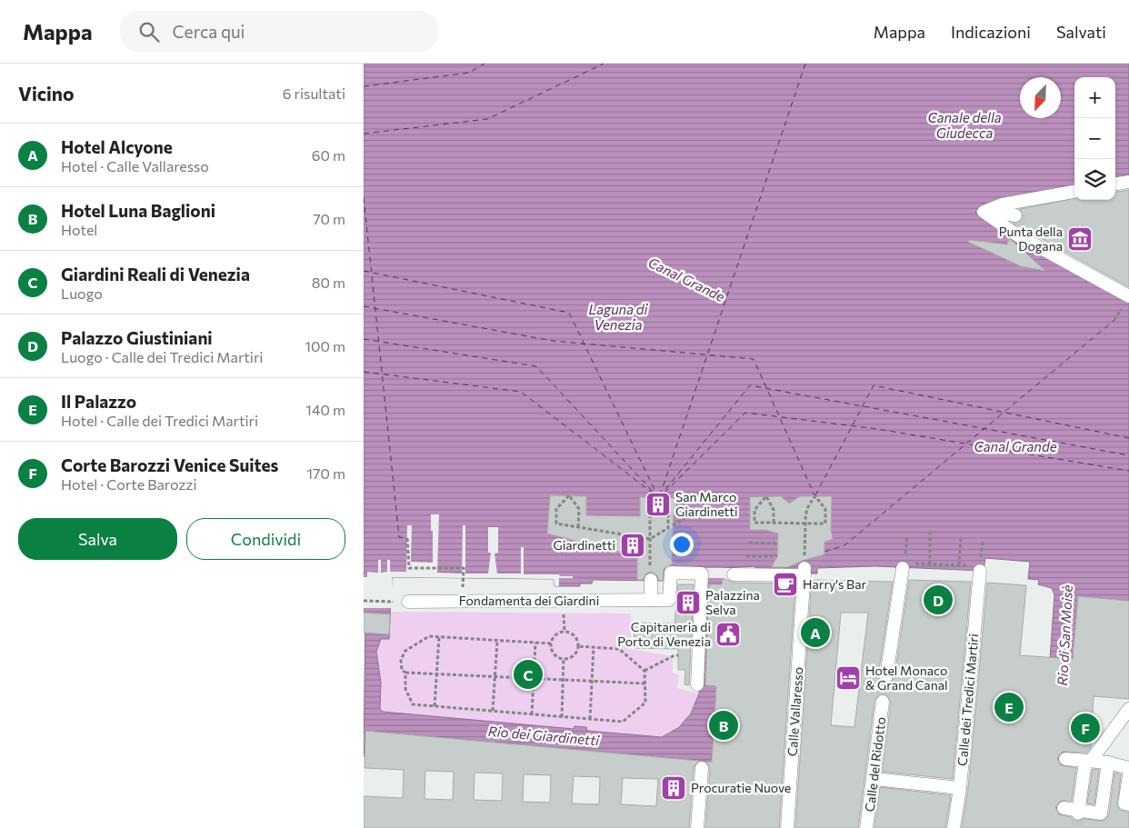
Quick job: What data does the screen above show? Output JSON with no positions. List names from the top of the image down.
{
  "streets": {
    "street": [
      "Fondamenta dei Giardini",
      "Calle dei Tredici Martiri",
      "Calle Vallaresso",
      "Calle del Ridotto"
    ]
  },
  "water": [
    "Canale della Giudecca",
    "Canal Grande",
    "Laguna di Venezia",
    "Rio di San Moisè",
    "Rio dei Giardinetti"
  ],
  "places": {
    "museum": ["Punta della Dogana"],
    "building": [
      "San Marco Giardinetti",
      "Giardinetti",
      "Palazzina Selva",
      "Procuratie Nuove"
    ],
    "cafe": ["Harry's Bar"],
    "public building": ["Capitaneria di Porto di Venezia"],
    "hotel": ["Hotel Monaco & Grand Canal"]
  },
  "north": "bottom left",
  "page": {
    "header": "Mappa",
    "search": "Cerca qui",
    "nav": ["Mappa", "Indicazioni", "Salvati"],
    "heading": ["Vicino", "6 risultati"],
    "map_buttons": ["+", "−"],
    "list": [
      {
        "mark": "A",
        "name": "Hotel Alcyone",
        "note": "Hotel · Calle Vallaresso",
        "value": "60 m"
      },
      {
        "mark": "B",
        "name": "Hotel Luna Baglioni",
        "note": "Hotel",
        "value": "70 m"
      },
      {
        "mark": "C",
        "name": "Giardini Reali di Venezia",
        "note": "Luogo",
        "value": "80 m"
      },
      {
        "mark": "D",
        "name": "Palazzo Giustiniani",
        "note": "Luogo · Calle dei Tredici Martiri",
        "value": "100 m"
      },
      {
        "mark": "E",
        "name": "Il Palazzo",
        "note": "Hotel · Calle dei Tredici Martiri",
        "value": "140 m"
      },
      {
        "mark": "F",
        "name": "Corte Barozzi Venice Suites",
        "note": "Hotel · Corte Barozzi",
        "value": "170 m"
      }
    ],
    "buttons": ["Salva", "Condividi"],
    "pins": [
      "D",
      "A",
      "C",
      "E",
      "B",
      "F"
    ]
  }
}
